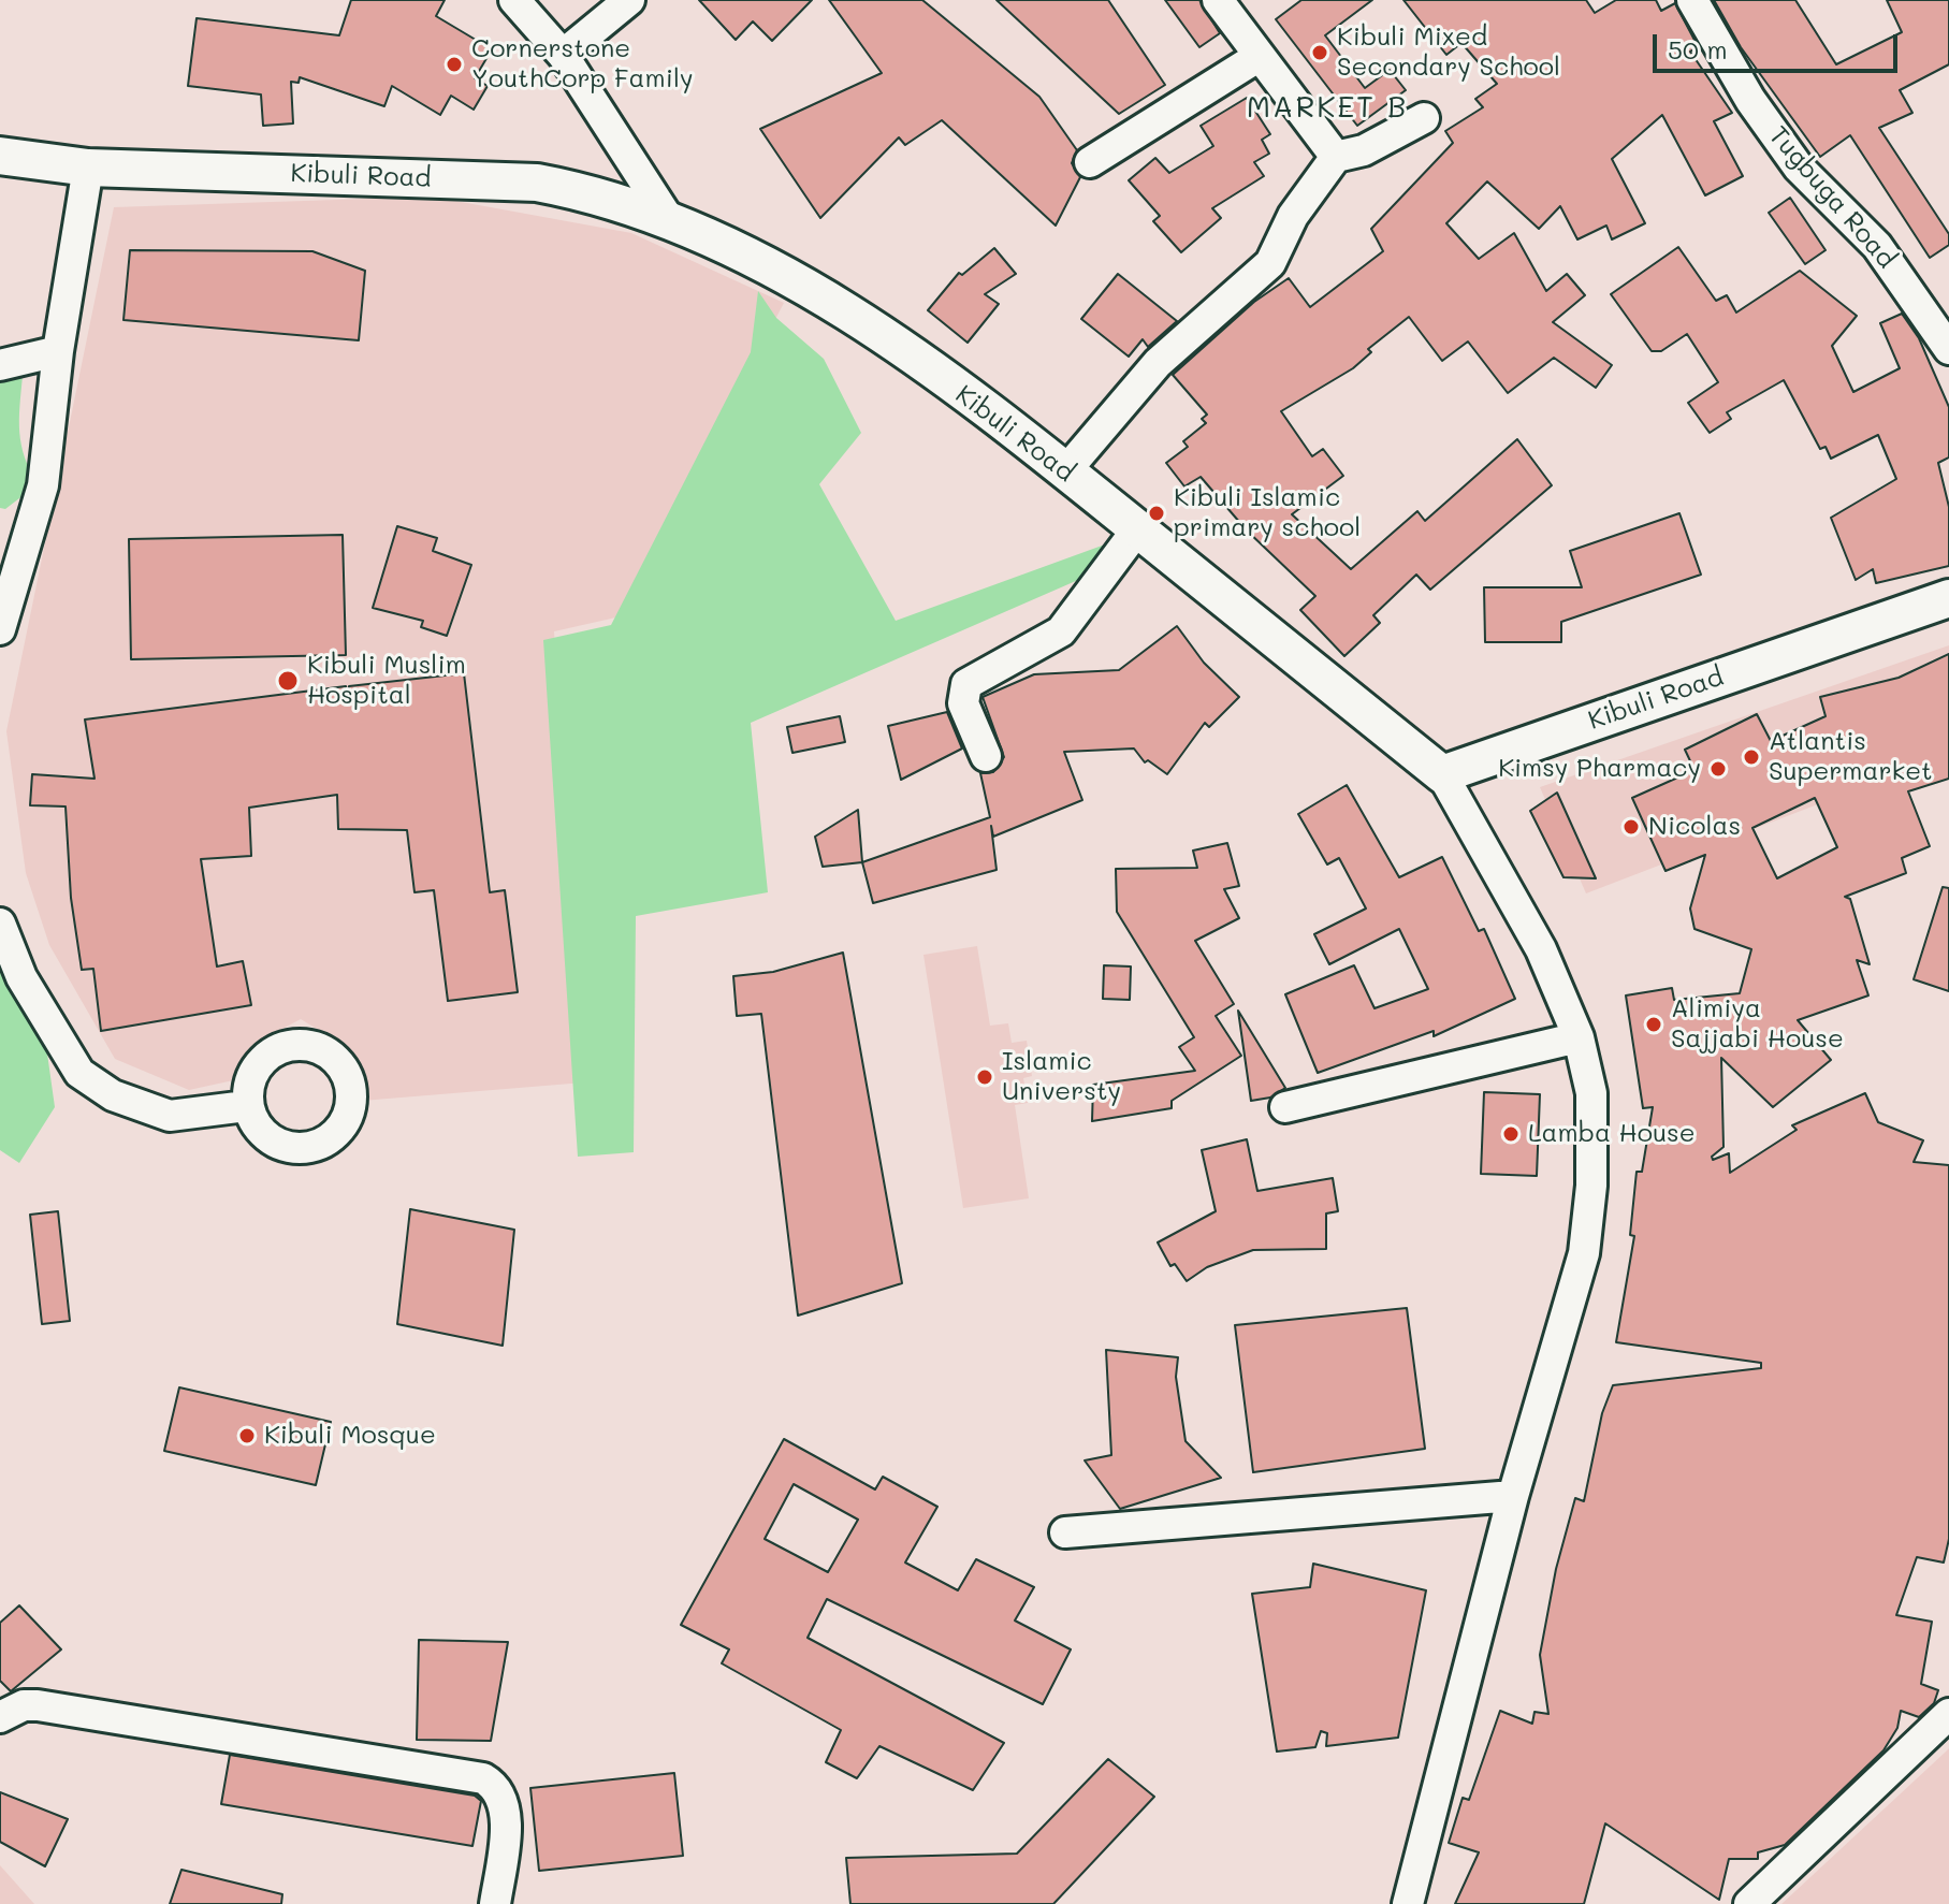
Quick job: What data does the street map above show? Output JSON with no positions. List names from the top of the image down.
{
  "streets": {
    "street": ["Kibuli Road", "Tugbuga Road"]
  },
  "districts": ["MARKET B"],
  "places": [
    "Kibuli Mixed Secondary School",
    "Cornerstone YouthCorp Family",
    "Kibuli Islamic primary school",
    "Kibuli Muslim Hospital",
    "Atlantis Supermarket",
    "Kimsy Pharmacy",
    "Nicolas",
    "Alimiya Sajjabi House",
    "Islamic Universty",
    "Lamba House",
    "Kibuli Mosque"
  ],
  "scale_bar": "50 m"
}
